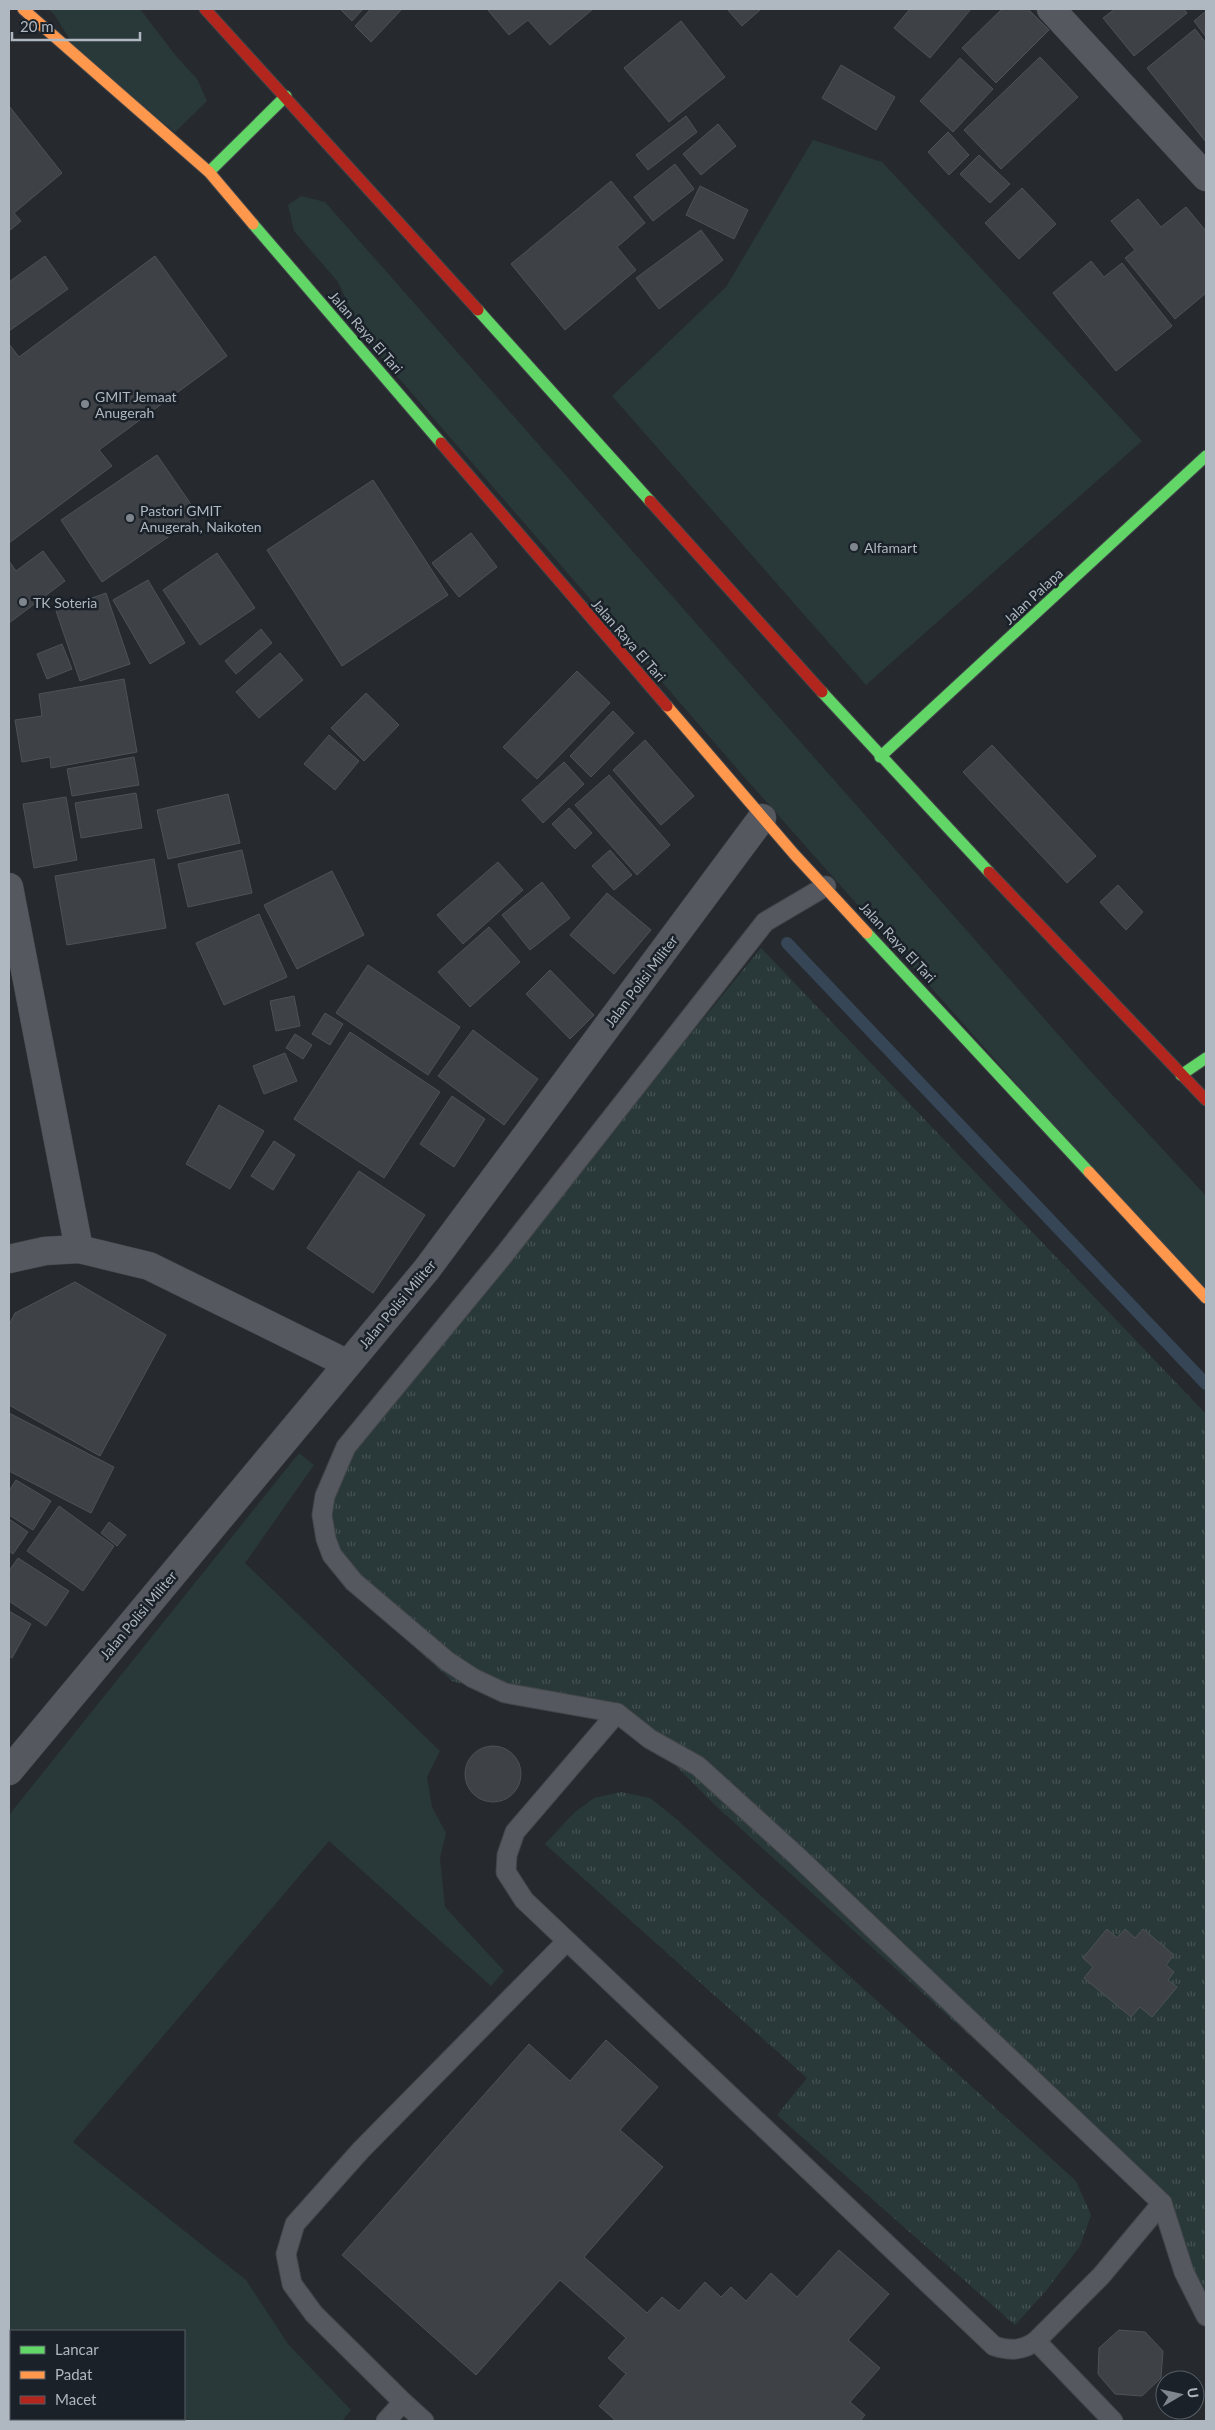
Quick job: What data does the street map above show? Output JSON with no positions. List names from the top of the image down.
{
  "streets": {
    "main road": ["Jalan Raya El Tari", "Jalan Palapa"],
    "street": ["Jalan Polisi Militer"]
  },
  "crossings": [
    ["Jalan Raya El Tari", "Jalan Polisi Militer"]
  ],
  "places": [
    "GMIT Jemaat Anugerah",
    "Pastori GMIT Anugerah, Naikoten",
    "Alfamart",
    "TK Soteria"
  ],
  "legend": ["Lancar", "Padat", "Macet"],
  "scale_bar": "20 m",
  "north": "right"
}
